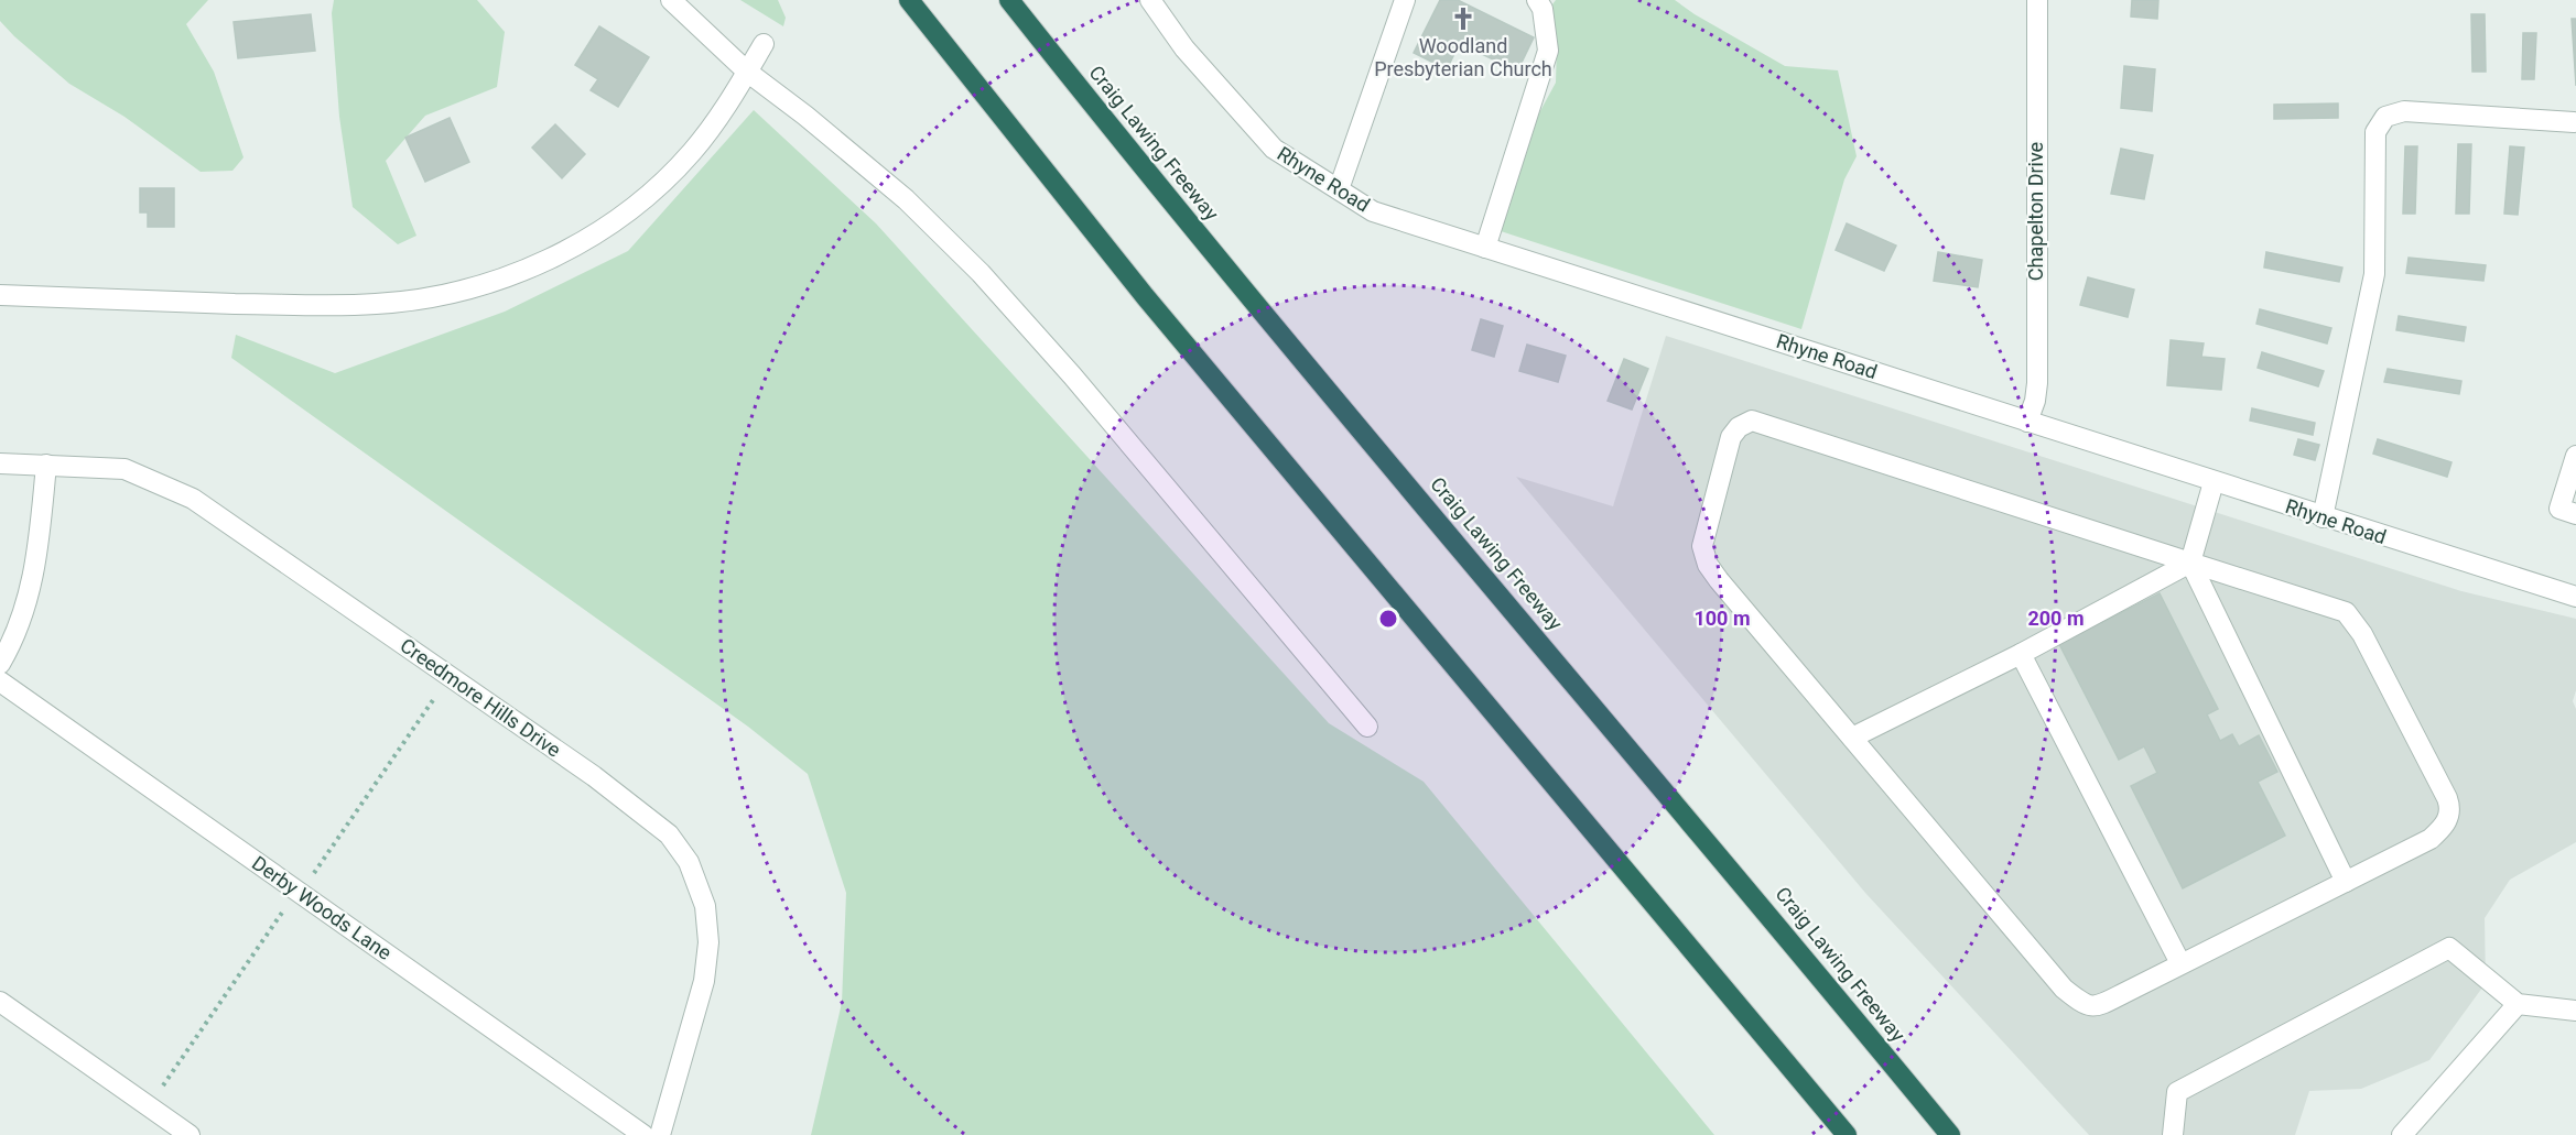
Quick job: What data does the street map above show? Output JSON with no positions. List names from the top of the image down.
{
  "streets": {
    "highway": ["Craig Lawing Freeway"],
    "street": [
      "Rhyne Road",
      "Chapelton Drive",
      "Creedmore Hills Drive",
      "Derby Woods Lane"
    ]
  },
  "crossings": [
    ["Rhyne Road", "Chapelton Drive"]
  ],
  "places": {
    "church": ["Woodland Presbyterian Church"]
  },
  "rings": ["100 m", "200 m"]
}
